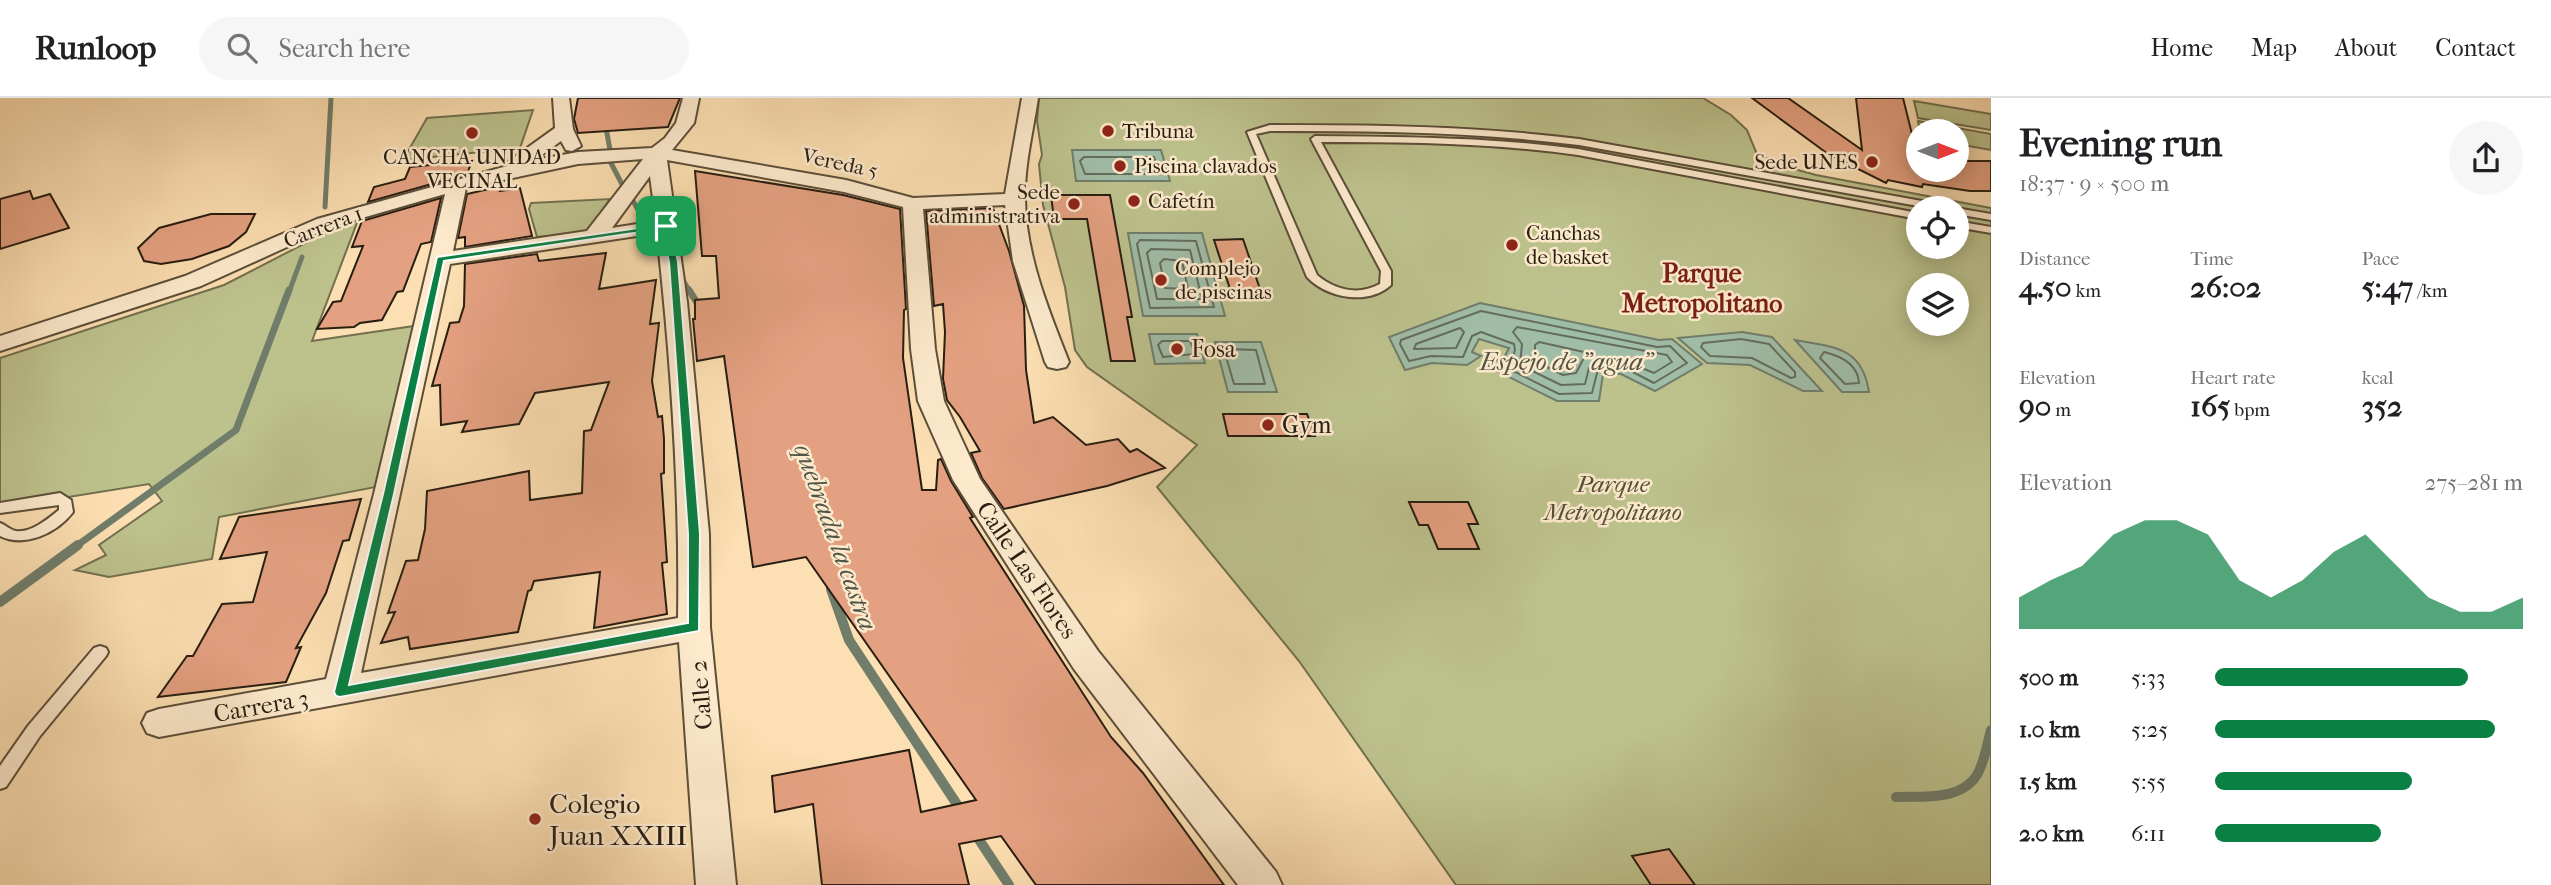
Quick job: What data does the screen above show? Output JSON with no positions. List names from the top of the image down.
{
  "streets": {
    "street": [
      "Vereda 5",
      "Carrera 1",
      "Calle Las Flores",
      "Calle 2",
      "Carrera 3"
    ]
  },
  "crossings": [
    ["Vereda 5", "Carrera 1"],
    ["Vereda 5", "Calle Las Flores"],
    ["Vereda 5", "Calle 2"],
    ["Carrera 1", "Calle 2"],
    ["Calle 2", "Carrera 3"]
  ],
  "districts": ["Parque Metropolitano"],
  "water": ["Espejo de \"agua\"", "quebrada la castra"],
  "parks": ["Parque Metropolitano"],
  "places": [
    "Tribuna",
    "CANCHA UNIDAD VECINAL",
    "Sede UNES",
    "Piscina clavados",
    "Cafetín",
    "Sede administrativa",
    "Canchas de basket",
    "Complejo de piscinas",
    "Fosa",
    "Gym",
    "Colegio Juan XXIII"
  ],
  "north": "right",
  "page": {
    "header": "Runloop",
    "search": "Search here",
    "nav": [
      "Home",
      "Map",
      "About",
      "Contact"
    ],
    "heading": ["Evening run", "18:37 · 9 × 500 m"],
    "stats": [
      ["Distance", "4.50 km"],
      ["Time", "26:02"],
      ["Pace", "5:47 /km"],
      ["Elevation", "90 m"],
      ["Heart rate", "165 bpm"],
      ["kcal", "352"]
    ],
    "chart": ["Elevation", "275–281 m"],
    "list": [
      {
        "name": "500 m",
        "note": "5:33"
      },
      {
        "name": "1.0 km",
        "note": "5:25"
      },
      {
        "name": "1.5 km",
        "note": "5:55"
      },
      {
        "name": "2.0 km",
        "note": "6:11"
      }
    ]
  }
}
